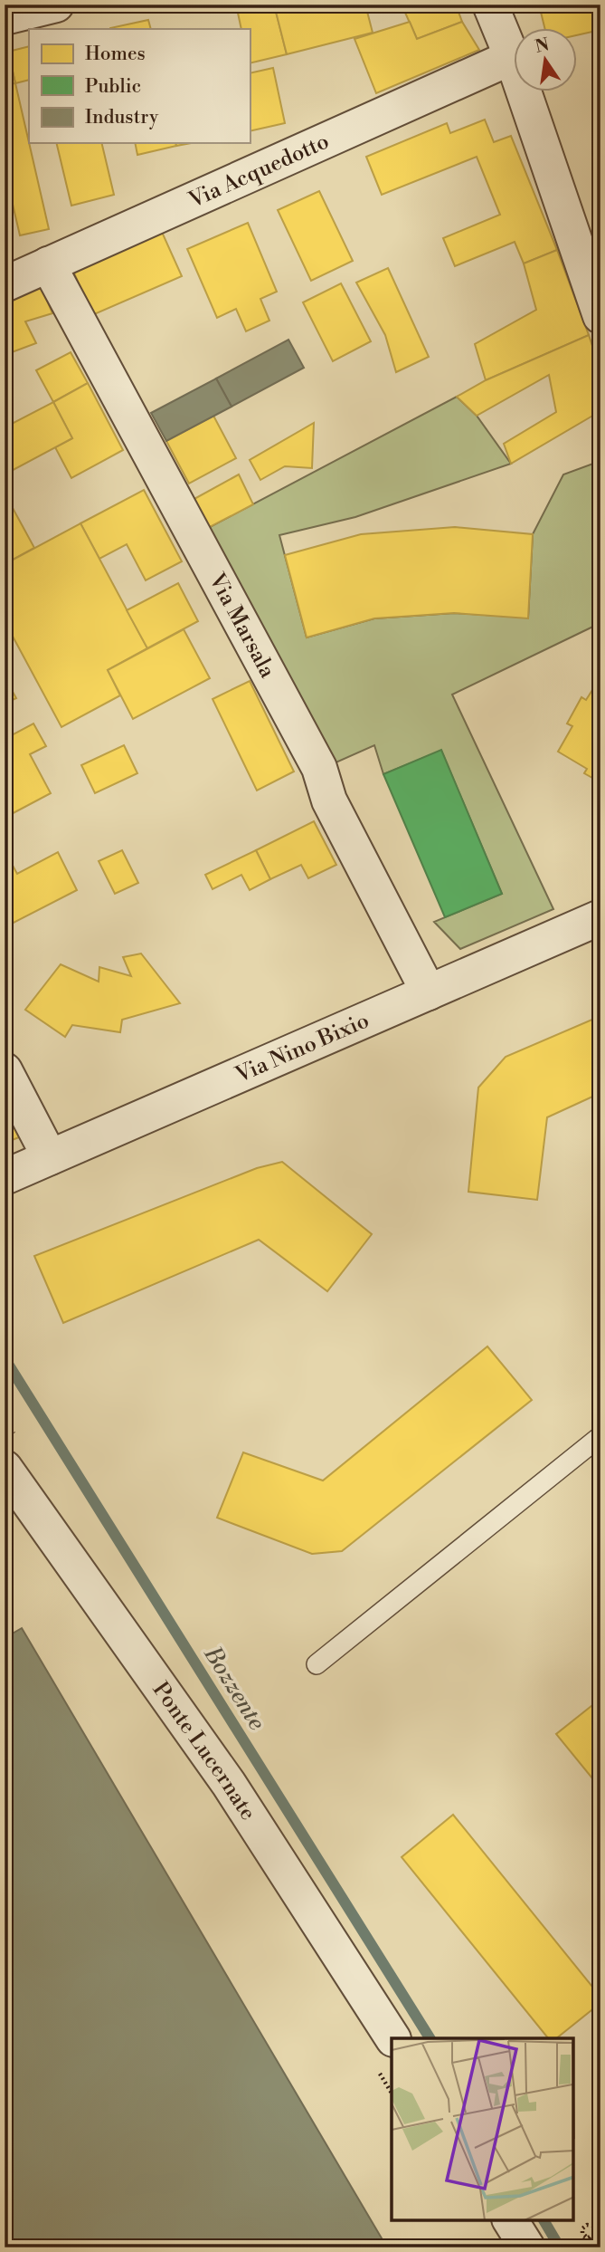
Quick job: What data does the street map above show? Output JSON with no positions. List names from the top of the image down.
{
  "streets": {
    "street": [
      "Via Acquedotto",
      "Via Marsala",
      "Via Nino Bixio",
      "Ponte Lucernate"
    ]
  },
  "crossings": [
    ["Via Acquedotto", "Via Marsala"],
    ["Via Marsala", "Via Nino Bixio"]
  ],
  "water": ["Bozzente"],
  "legend": ["Homes", "Public", "Industry"],
  "north": "top"
}
